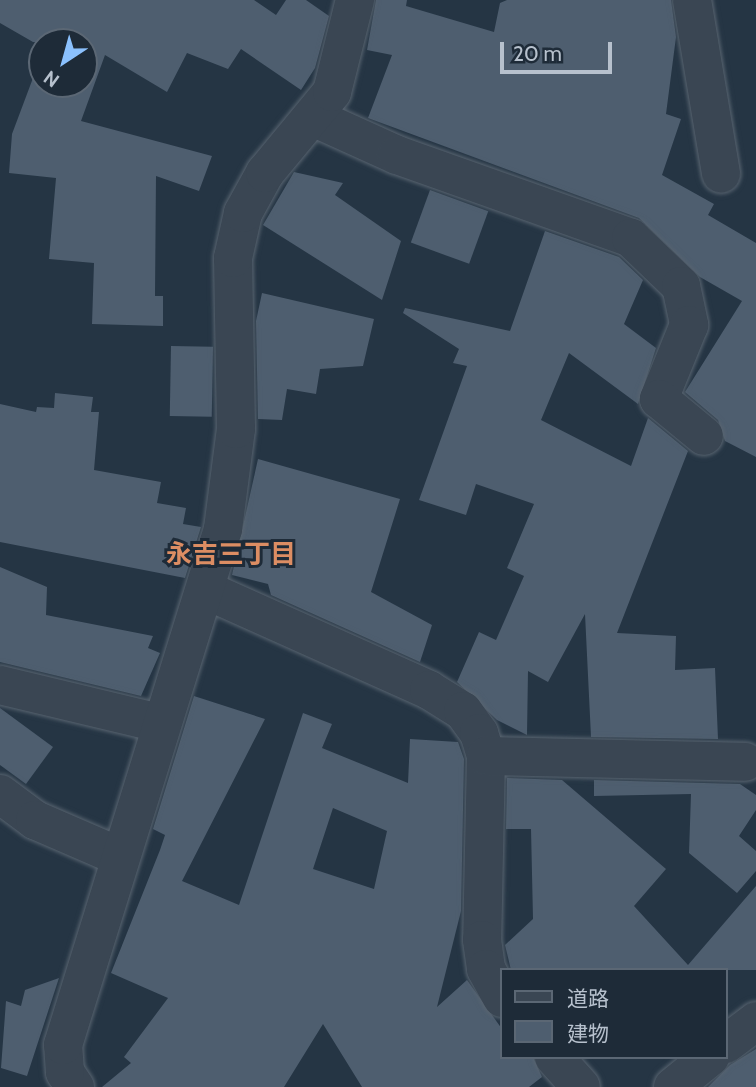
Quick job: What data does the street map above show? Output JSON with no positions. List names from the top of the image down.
{
  "districts": ["永吉三丁目"],
  "legend": ["道路", "建物"],
  "scale_bar": "20 m",
  "north": "bottom left"
}
